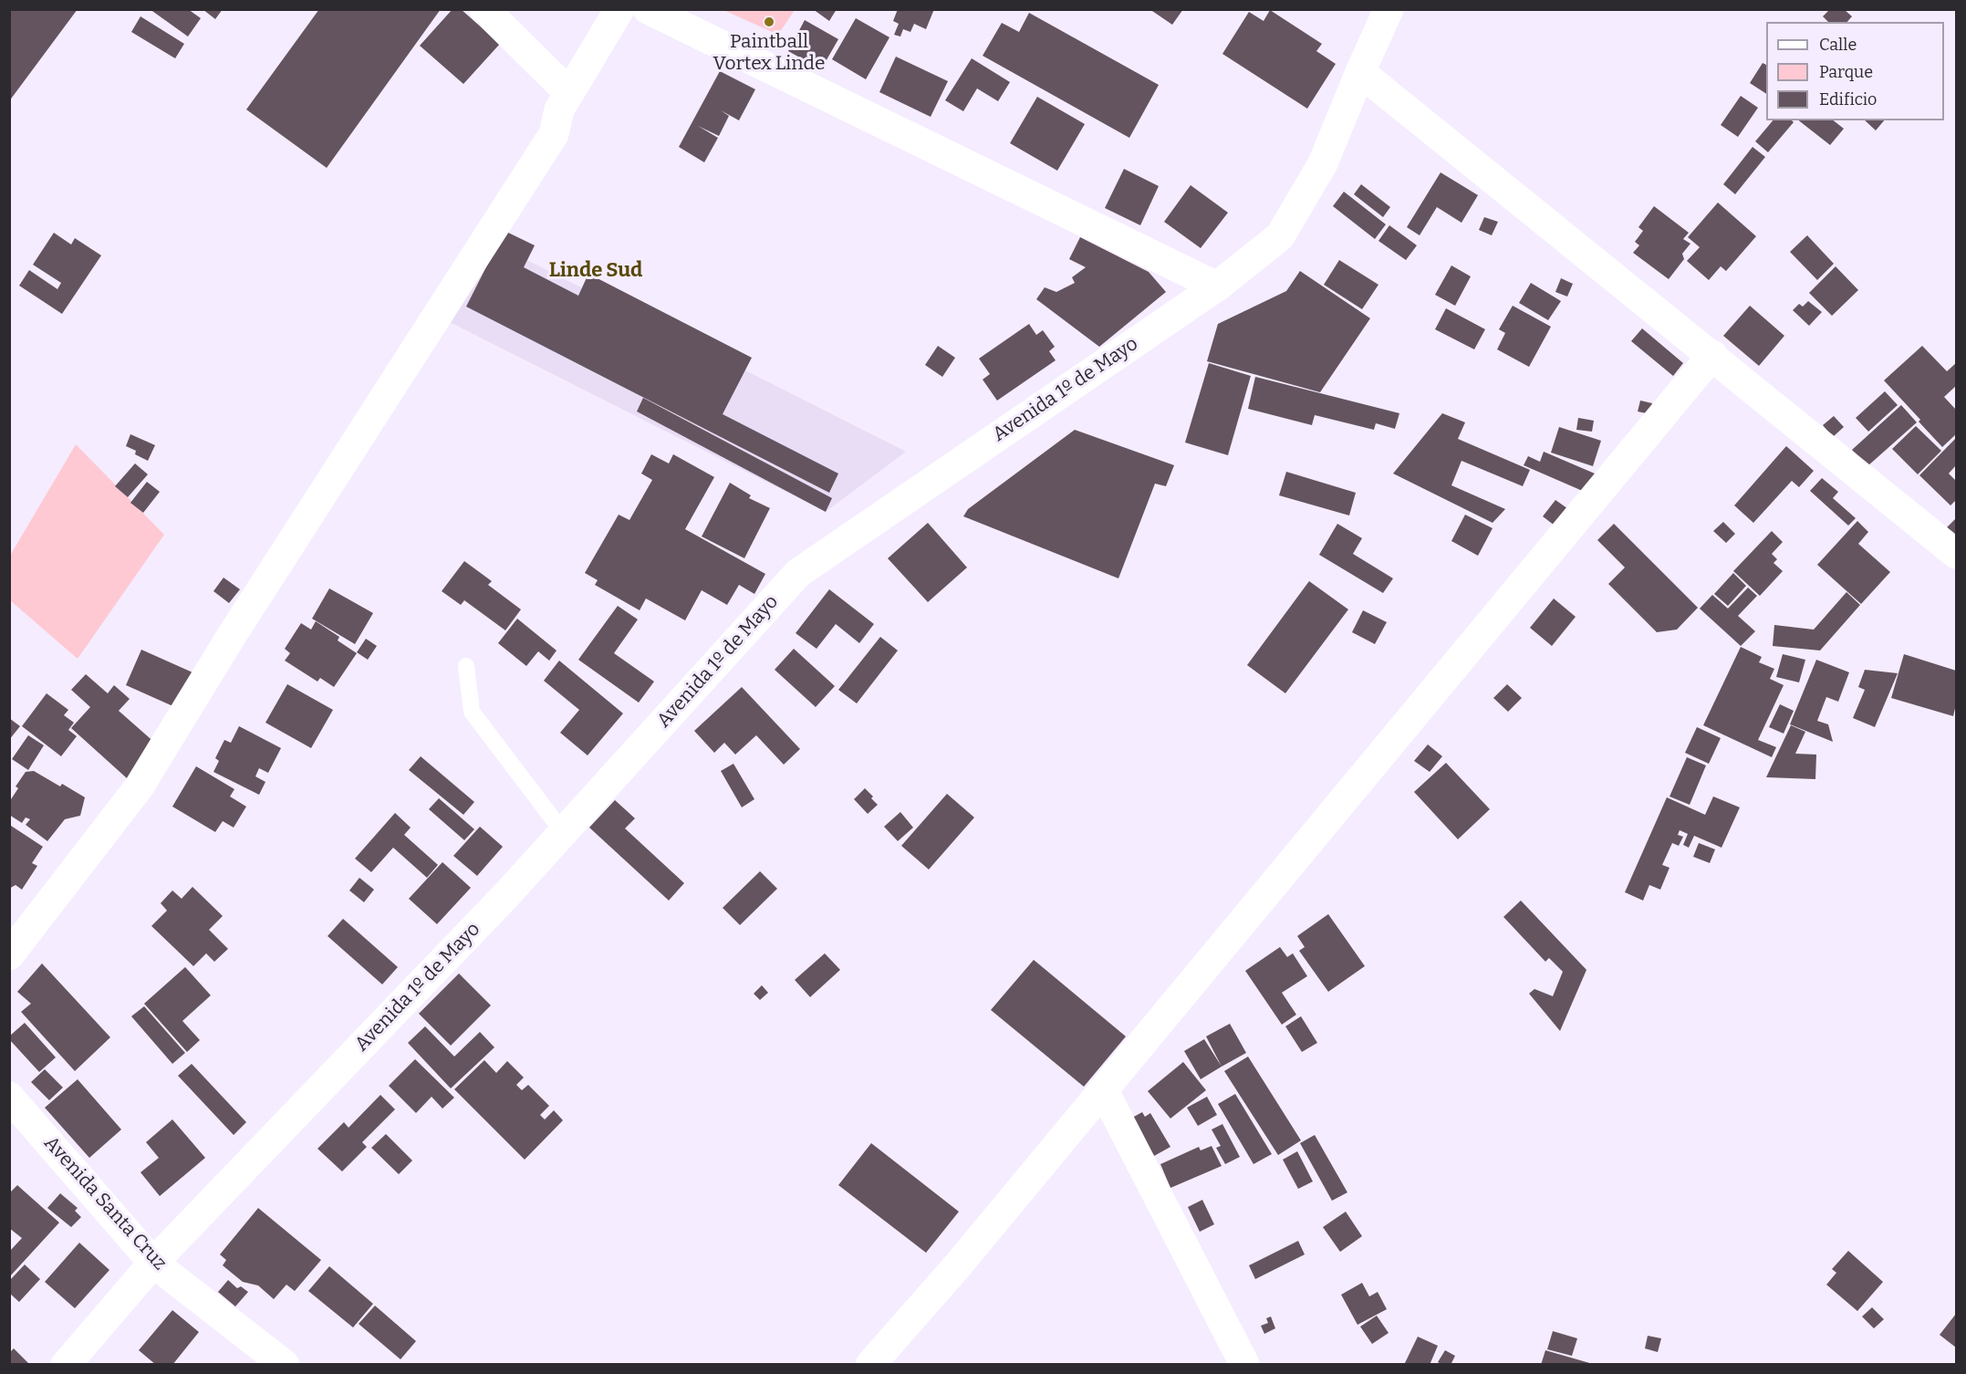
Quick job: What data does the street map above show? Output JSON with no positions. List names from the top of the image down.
{
  "streets": {
    "street": ["Avenida 1º de Mayo", "Avenida Santa Cruz"]
  },
  "crossings": [
    ["Avenida 1º de Mayo", "Avenida Santa Cruz"]
  ],
  "districts": ["Linde Sud"],
  "places": ["Paintball Vortex Linde"],
  "legend": ["Calle", "Parque", "Edificio"]
}
